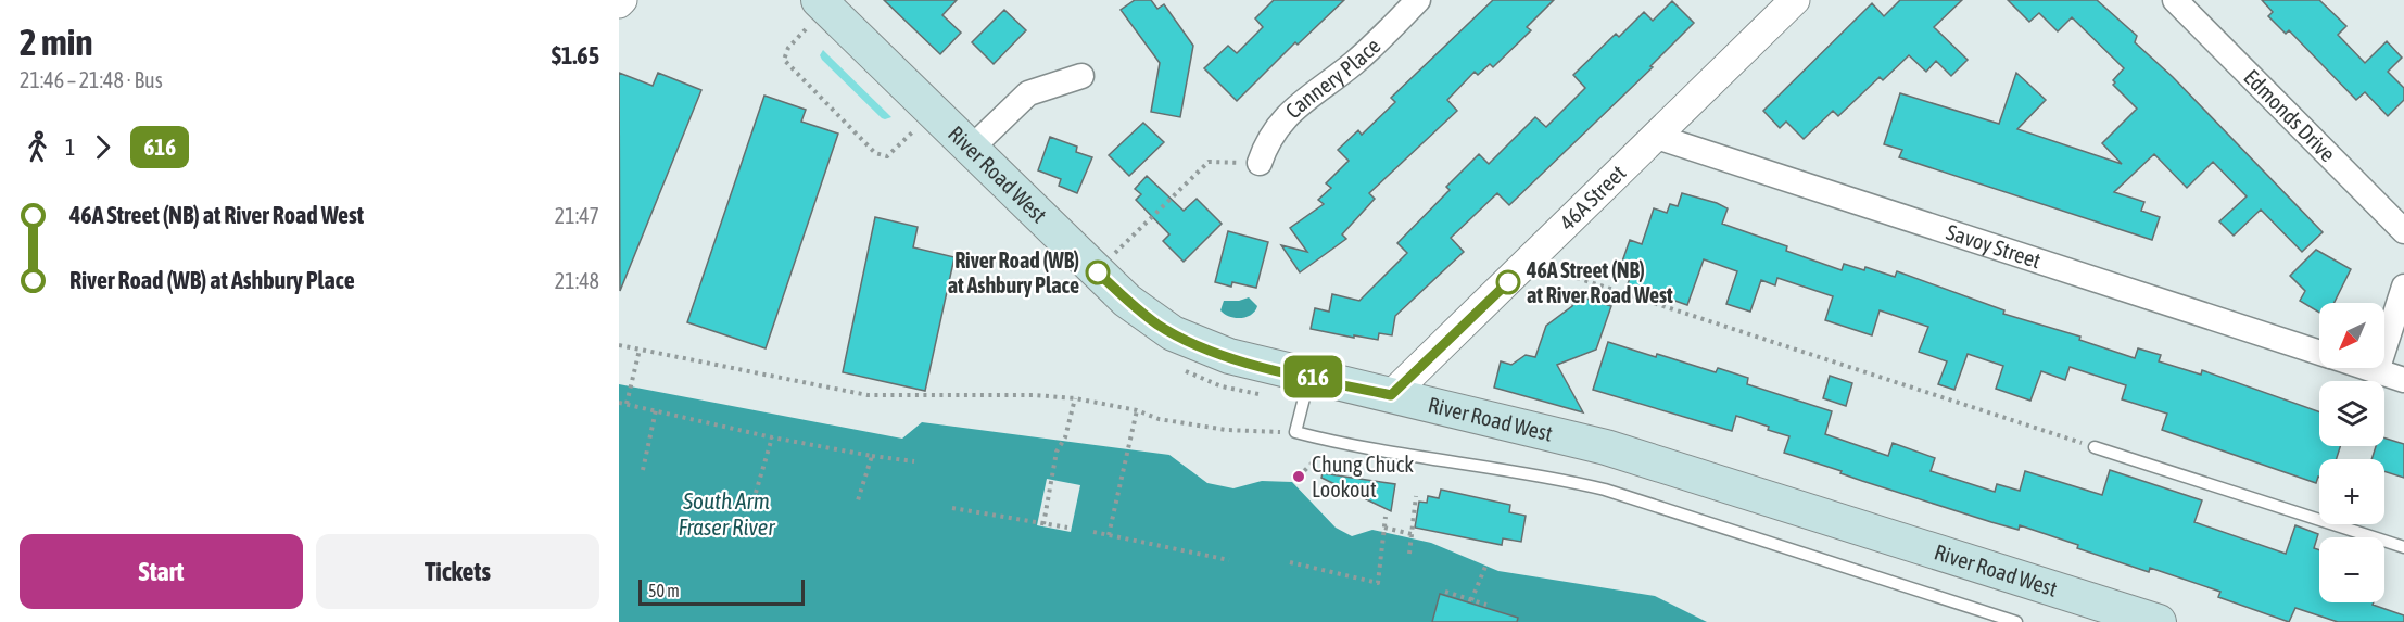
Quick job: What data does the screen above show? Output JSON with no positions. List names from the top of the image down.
{
  "streets": {
    "main road": ["River Road West"],
    "street": [
      "Cannery Place",
      "Edmonds Drive",
      "46A Street",
      "Savoy Street"
    ]
  },
  "crossings": [
    ["River Road West", "46A Street"],
    ["46A Street", "Savoy Street"]
  ],
  "water": ["South Arm Fraser River"],
  "places": ["River Road (WB) at Ashbury Place", "46A Street (NB) at River Road West", "Chung Chuck Lookout"],
  "lines": ["bus line 616"],
  "scale_bar": "50 m",
  "north": "bottom left",
  "page": {
    "heading": ["2 min", "21:46 – 21:48 · Bus", "$1.65"],
    "on_map": "616",
    "legs": ["1", "616"],
    "list": [
      {
        "name": "46A Street (NB) at River Road West",
        "value": "21:47"
      },
      {
        "name": "River Road (WB) at Ashbury Place",
        "value": "21:48"
      }
    ],
    "map_buttons": ["+", "−"],
    "buttons": ["Start", "Tickets"],
    "scale": "50 m"
  }
}
